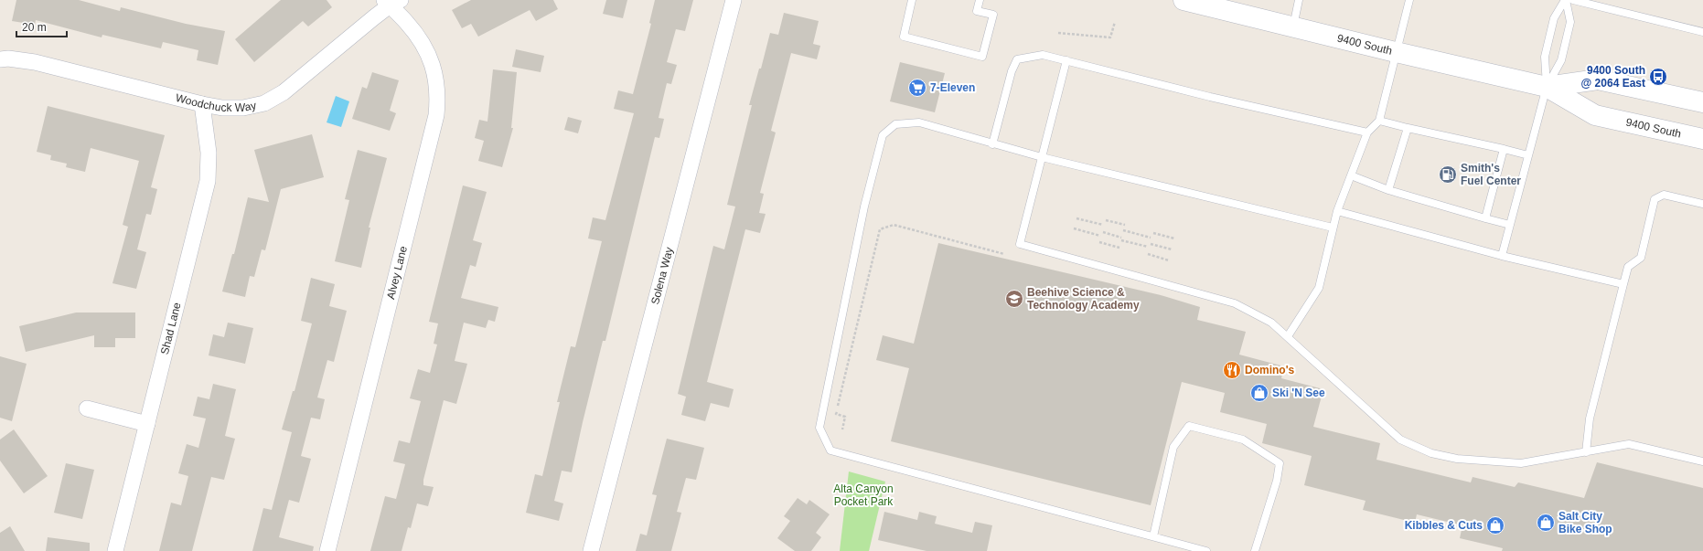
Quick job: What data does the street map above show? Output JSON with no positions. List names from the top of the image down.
{
  "streets": {
    "main road": ["9400 South"],
    "street": [
      "Woodchuck Way",
      "Alvey Lane",
      "Solena Way",
      "Shad Lane"
    ]
  },
  "crossings": [
    ["Woodchuck Way", "Alvey Lane"],
    ["Woodchuck Way", "Shad Lane"]
  ],
  "parks": ["Alta Canyon Pocket Park"],
  "places": {
    "bus stop": ["9400 South @ 2064 East"],
    "supermarket": ["7-Eleven"],
    "fuel station": ["Smith's Fuel Center"],
    "school or university": ["Beehive Science & Technology Academy"],
    "restaurant": ["Domino's"],
    "shop": ["Ski 'N See", "Salt City Bike Shop", "Kibbles & Cuts"]
  },
  "scale_bar": "20 m"
}
